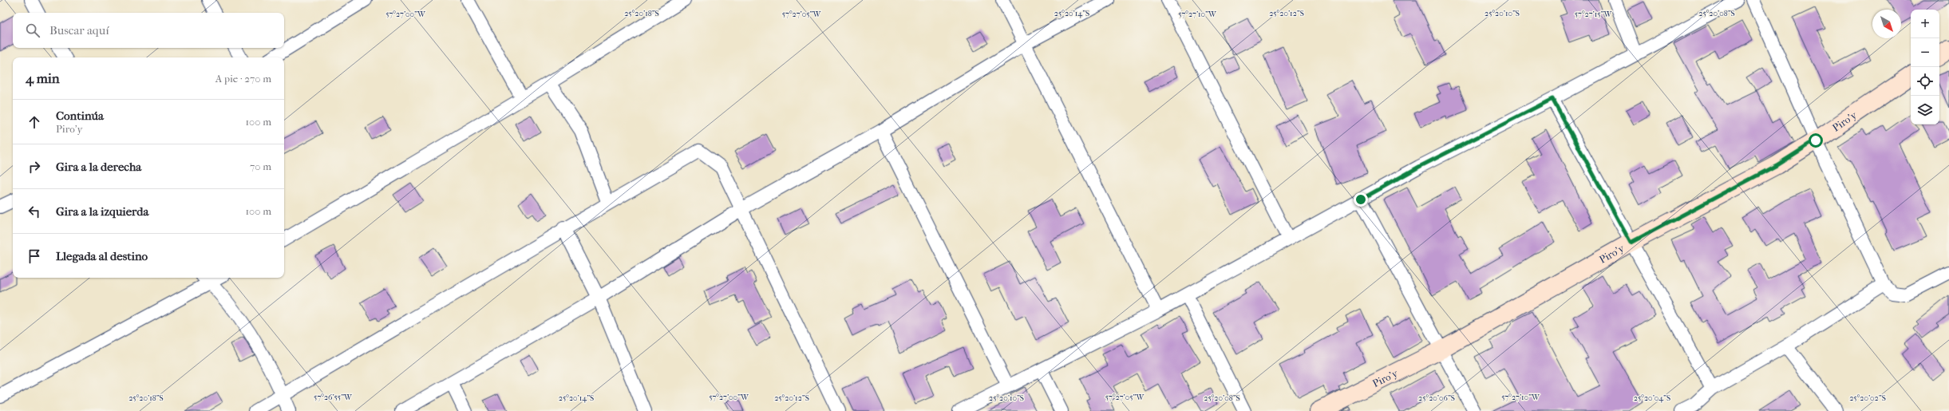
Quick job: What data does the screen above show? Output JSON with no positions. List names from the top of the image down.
{
  "streets": {
    "main road": ["Piro'y"]
  },
  "north": "bottom right",
  "page": {
    "map_buttons": ["+", "−"],
    "search": "Buscar aquí",
    "heading": ["4 min", "A pie · 270 m"],
    "list": [
      ["Continúa", "Piro'y", "100 m"],
      ["Gira a la derecha", "70 m"],
      ["Gira a la izquierda", "100 m"],
      "Llegada al destino"
    ]
  },
  "coordinates": [
    "25°20'14\"S",
    "25°20'12\"S",
    "25°20'10\"S",
    "25°20'18\"S",
    "25°20'08\"S",
    "57°27'00\"W",
    "57°27'05\"W",
    "57°27'10\"W",
    "57°27'15\"W",
    "57°26'55\"W",
    "25°20'06\"S",
    "25°20'04\"S",
    "25°20'02\"S"
  ]
}
